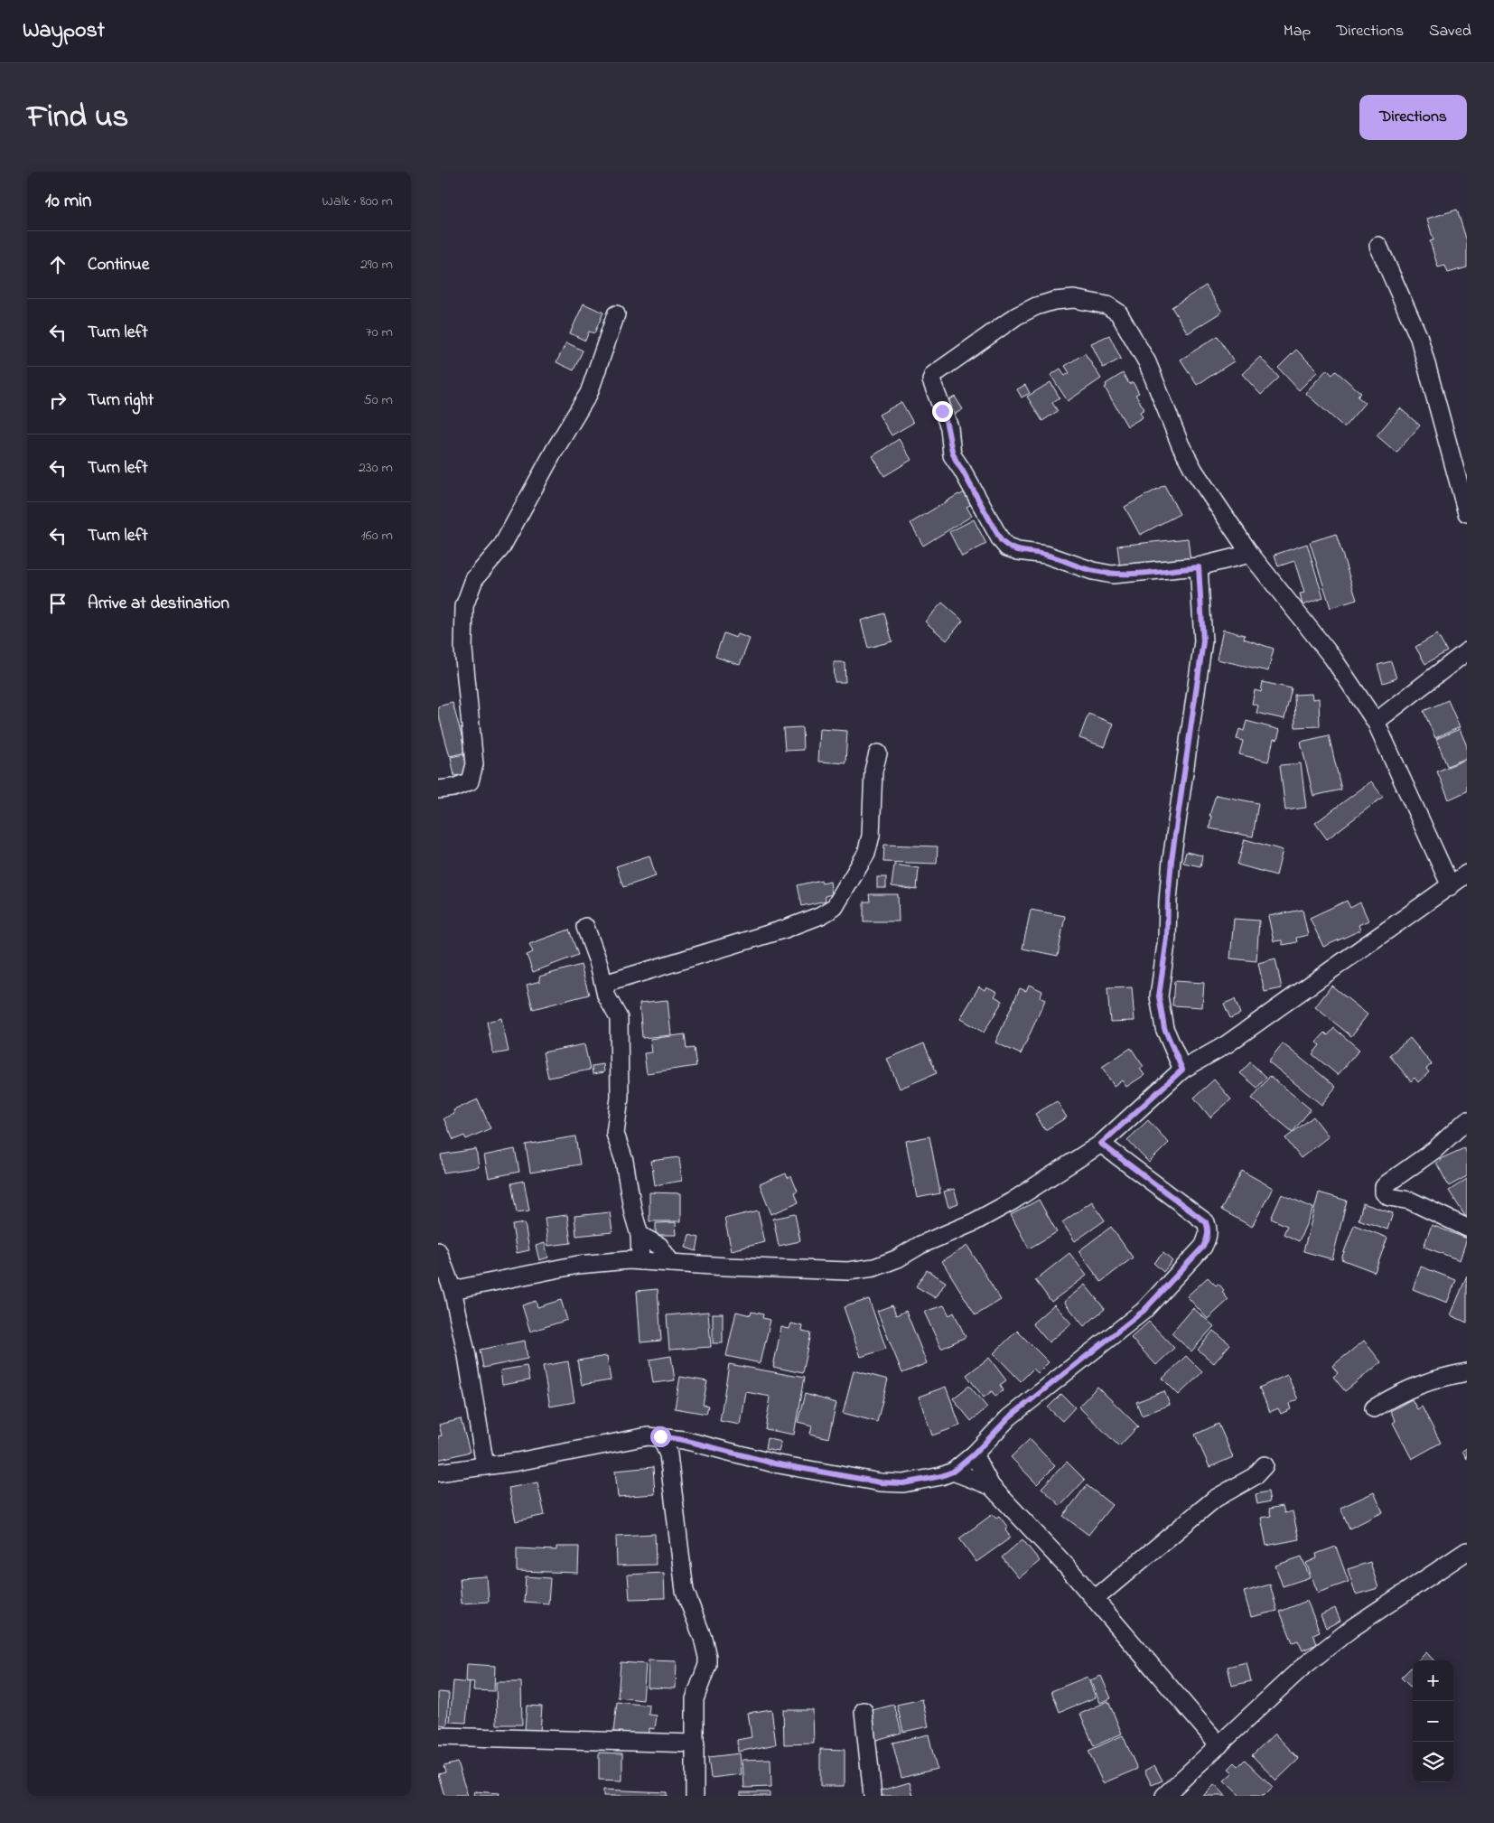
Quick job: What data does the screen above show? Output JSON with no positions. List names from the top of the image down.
{
  "page": {
    "header": "Waypost",
    "nav": ["Map", "Directions", "Saved"],
    "title": "Find us",
    "buttons": "Directions",
    "heading": ["10 min", "Walk · 800 m"],
    "list": [
      ["Continue", "290 m"],
      ["Turn left", "70 m"],
      ["Turn right", "50 m"],
      ["Turn left", "230 m"],
      ["Turn left", "160 m"],
      "Arrive at destination"
    ],
    "map_buttons": ["+", "−"]
  }
}
